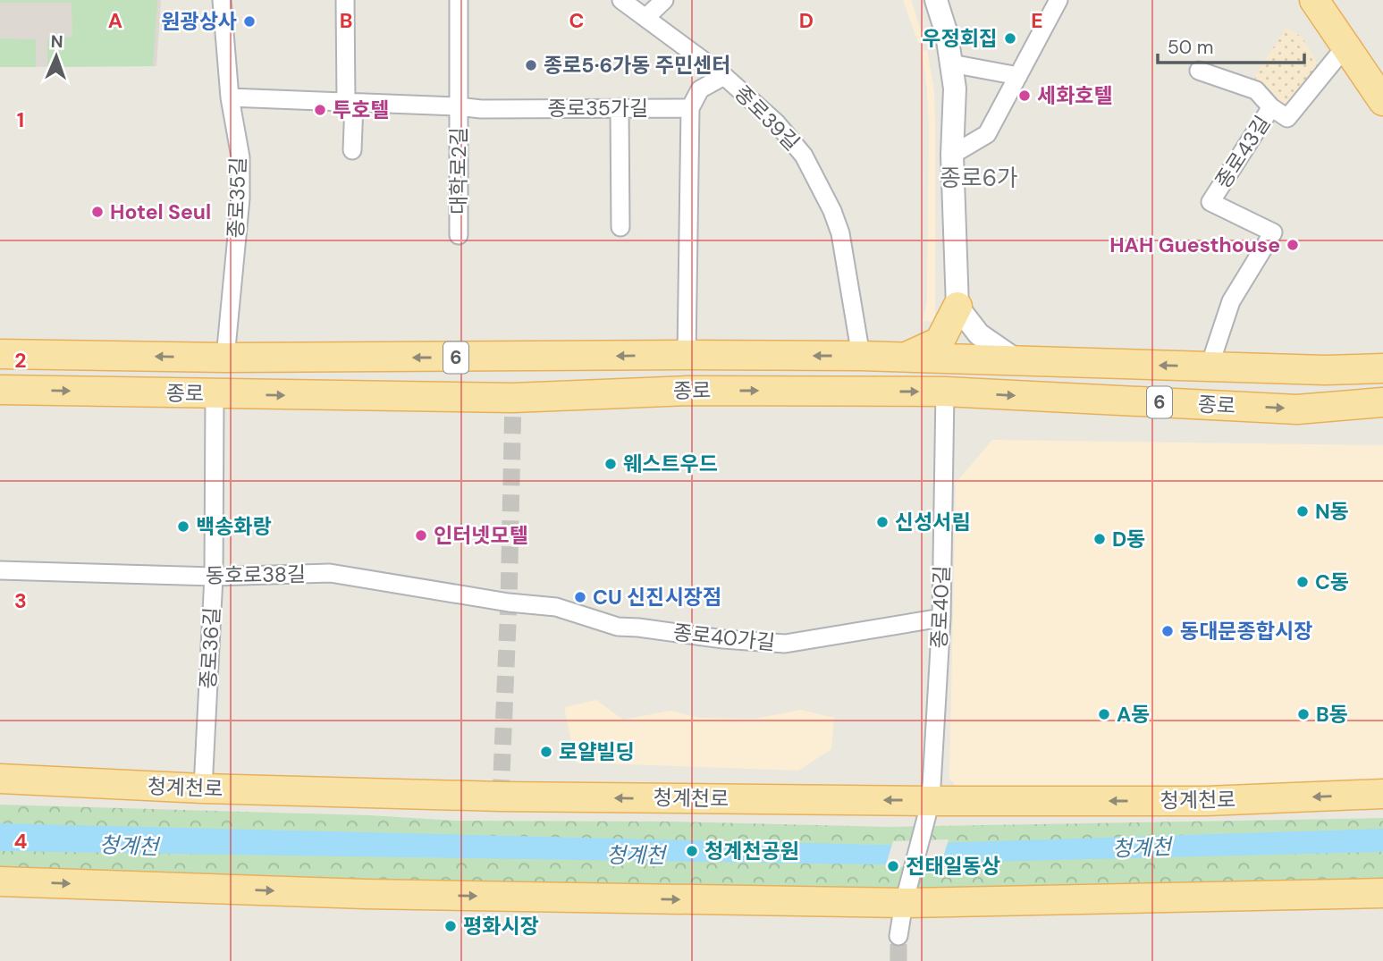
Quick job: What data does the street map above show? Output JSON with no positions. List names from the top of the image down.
{
  "streets": {
    "main road": ["6", "종로", "청계천로"],
    "street": [
      "종로35가길",
      "종로39길",
      "종로43길",
      "대학로2길",
      "종로35길",
      "동호로38길",
      "종로40길",
      "종로40가길",
      "종로36길"
    ]
  },
  "crossings": [
    ["종로35가길", "대학로2길"],
    ["종로35가길", "종로35길"],
    ["종로35가길", "종로"],
    ["종로39길", "종로"],
    ["종로43길", "종로"],
    ["종로35길", "종로"],
    ["종로", "종로40길"],
    ["종로", "종로36길"],
    ["동호로38길", "종로40가길"],
    ["동호로38길", "종로36길"],
    ["종로40길", "종로40가길"],
    ["종로40길", "청계천로"],
    ["종로36길", "청계천로"]
  ],
  "districts": ["종로6가"],
  "water": ["청계천"],
  "places": [
    "원광상사",
    "우정회집",
    "종로5·6가동 주민센터",
    "세화호텔",
    "투호텔",
    "Hotel Seul",
    "HAH Guesthouse",
    "웨스트우드",
    "N동",
    "신성서림",
    "백송화랑",
    "인터넷모텔",
    "D동",
    "C동",
    "CU 신진시장점",
    "동대문종합시장",
    "A동",
    "B동",
    "로얄빌딩",
    "청계천공원",
    "전태일동상",
    "평화시장"
  ],
  "scale_bar": "50 m",
  "north": "top",
  "grid": {
    "columns": [
      "A",
      "B",
      "C",
      "D",
      "E"
    ],
    "rows": [
      "1",
      "2",
      "3",
      "4"
    ]
  }
}
